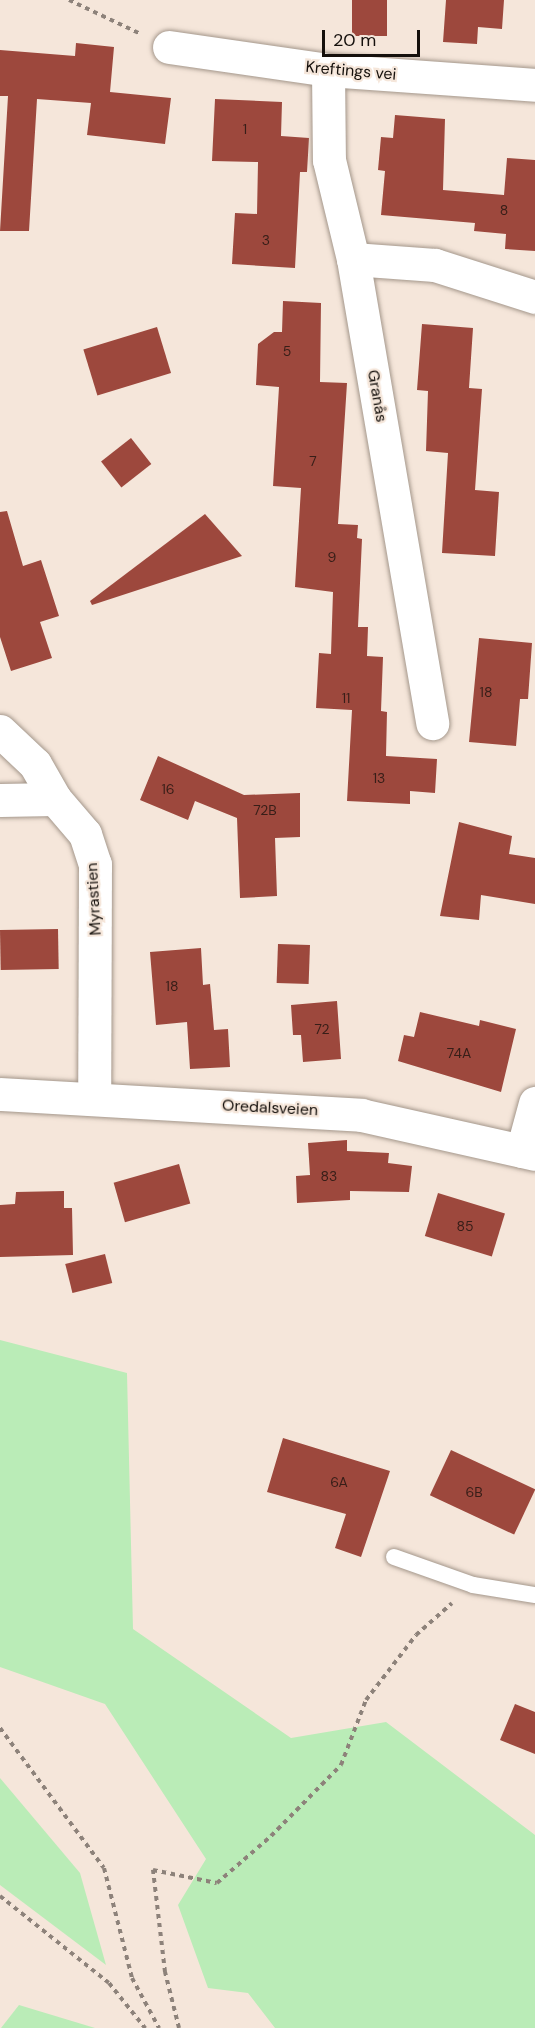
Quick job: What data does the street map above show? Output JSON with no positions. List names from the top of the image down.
{
  "streets": {
    "street": [
      "Kreftings vei",
      "Granås",
      "Myrastien",
      "Oredalsveien"
    ]
  },
  "crossings": [
    ["Kreftings vei", "Granås"],
    ["Myrastien", "Oredalsveien"]
  ],
  "house_numbers": [
    "1",
    "8",
    "3",
    "5",
    "7",
    "9",
    "18",
    "11",
    "13",
    "16",
    "72B",
    "18",
    "72",
    "74A",
    "83",
    "85",
    "6A",
    "6B"
  ],
  "scale_bar": "20 m"
}
